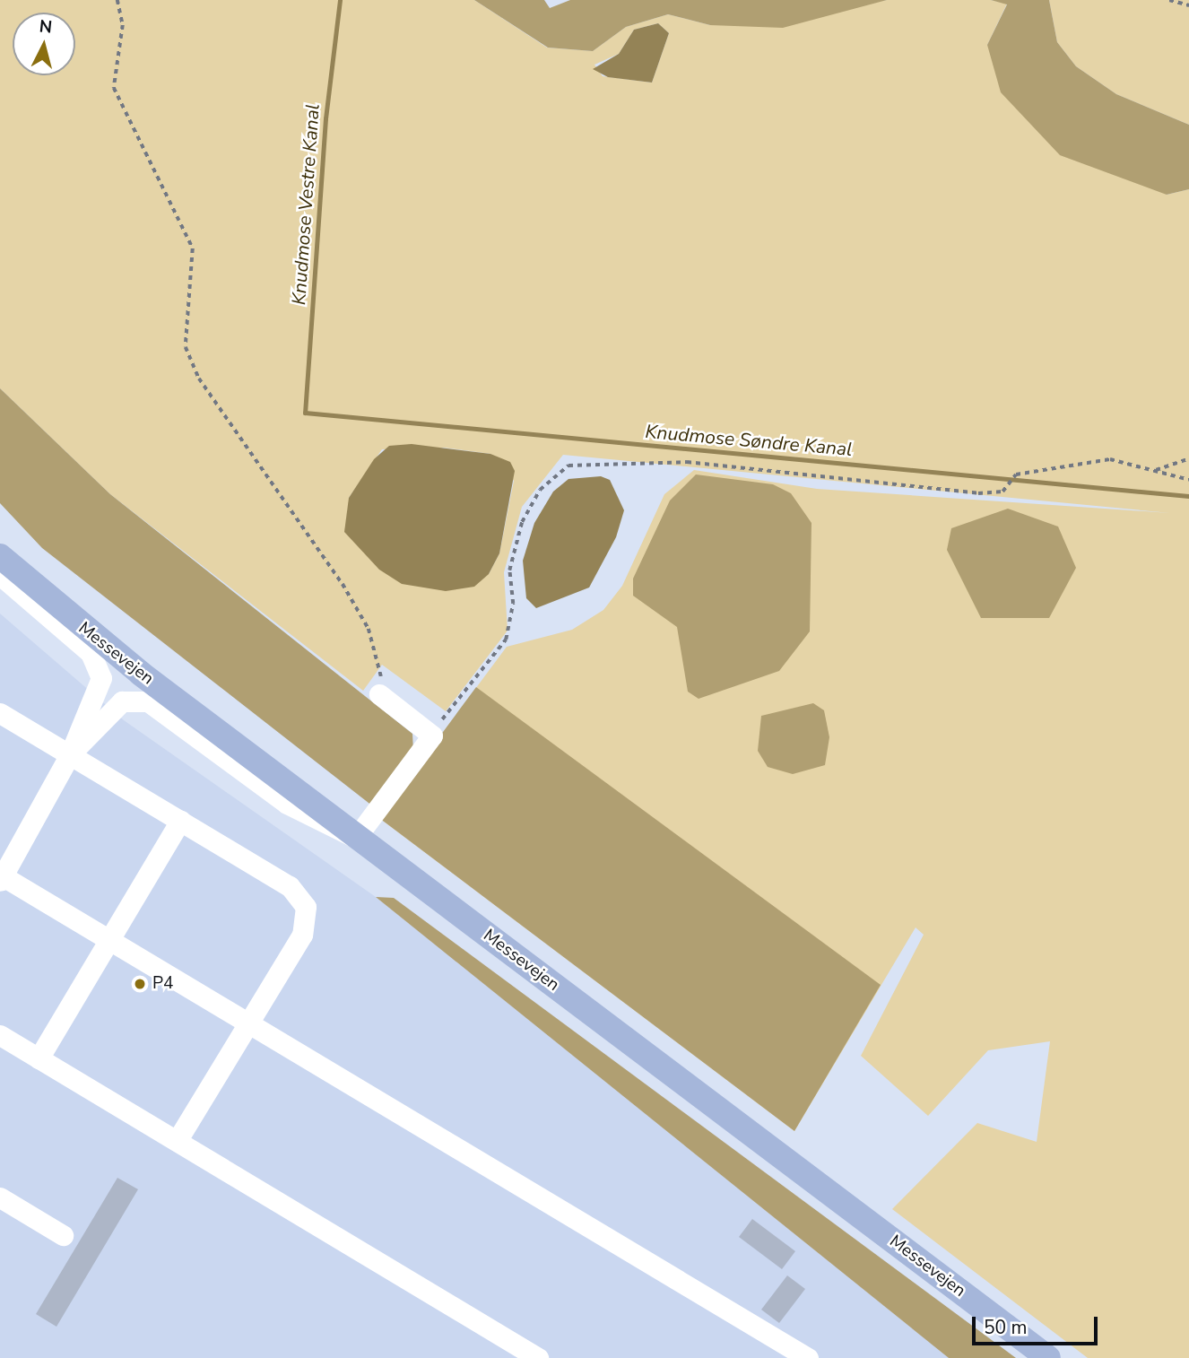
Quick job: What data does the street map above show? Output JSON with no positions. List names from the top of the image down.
{
  "streets": {
    "main road": ["Messevejen"]
  },
  "water": ["Knudmose Vestre Kanal", "Knudmose Søndre Kanal"],
  "places": ["P4"],
  "scale_bar": "50 m",
  "north": "top"
}
